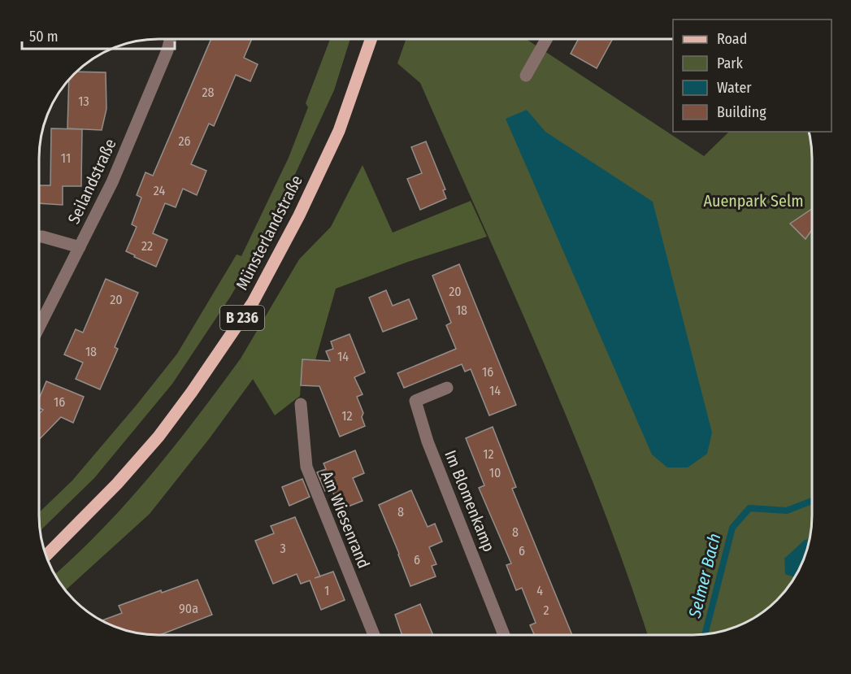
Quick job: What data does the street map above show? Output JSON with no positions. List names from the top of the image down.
{
  "streets": {
    "main road": ["Münsterlandstraße", "B 236"],
    "street": ["Seilandstraße", "Im Blomenkamp", "Am Wiesenrand"]
  },
  "water": ["Selmer Bach"],
  "parks": ["Auenpark Selm"],
  "house_numbers": [
    "28",
    "13",
    "26",
    "11",
    "24",
    "22",
    "20",
    "20",
    "18",
    "18",
    "14",
    "16",
    "14",
    "16",
    "12",
    "12",
    "10",
    "8",
    "8",
    "3",
    "6",
    "6",
    "1",
    "4",
    "90a",
    "2"
  ],
  "legend": [
    "Road",
    "Park",
    "Water",
    "Building"
  ],
  "scale_bar": "50 m"
}
